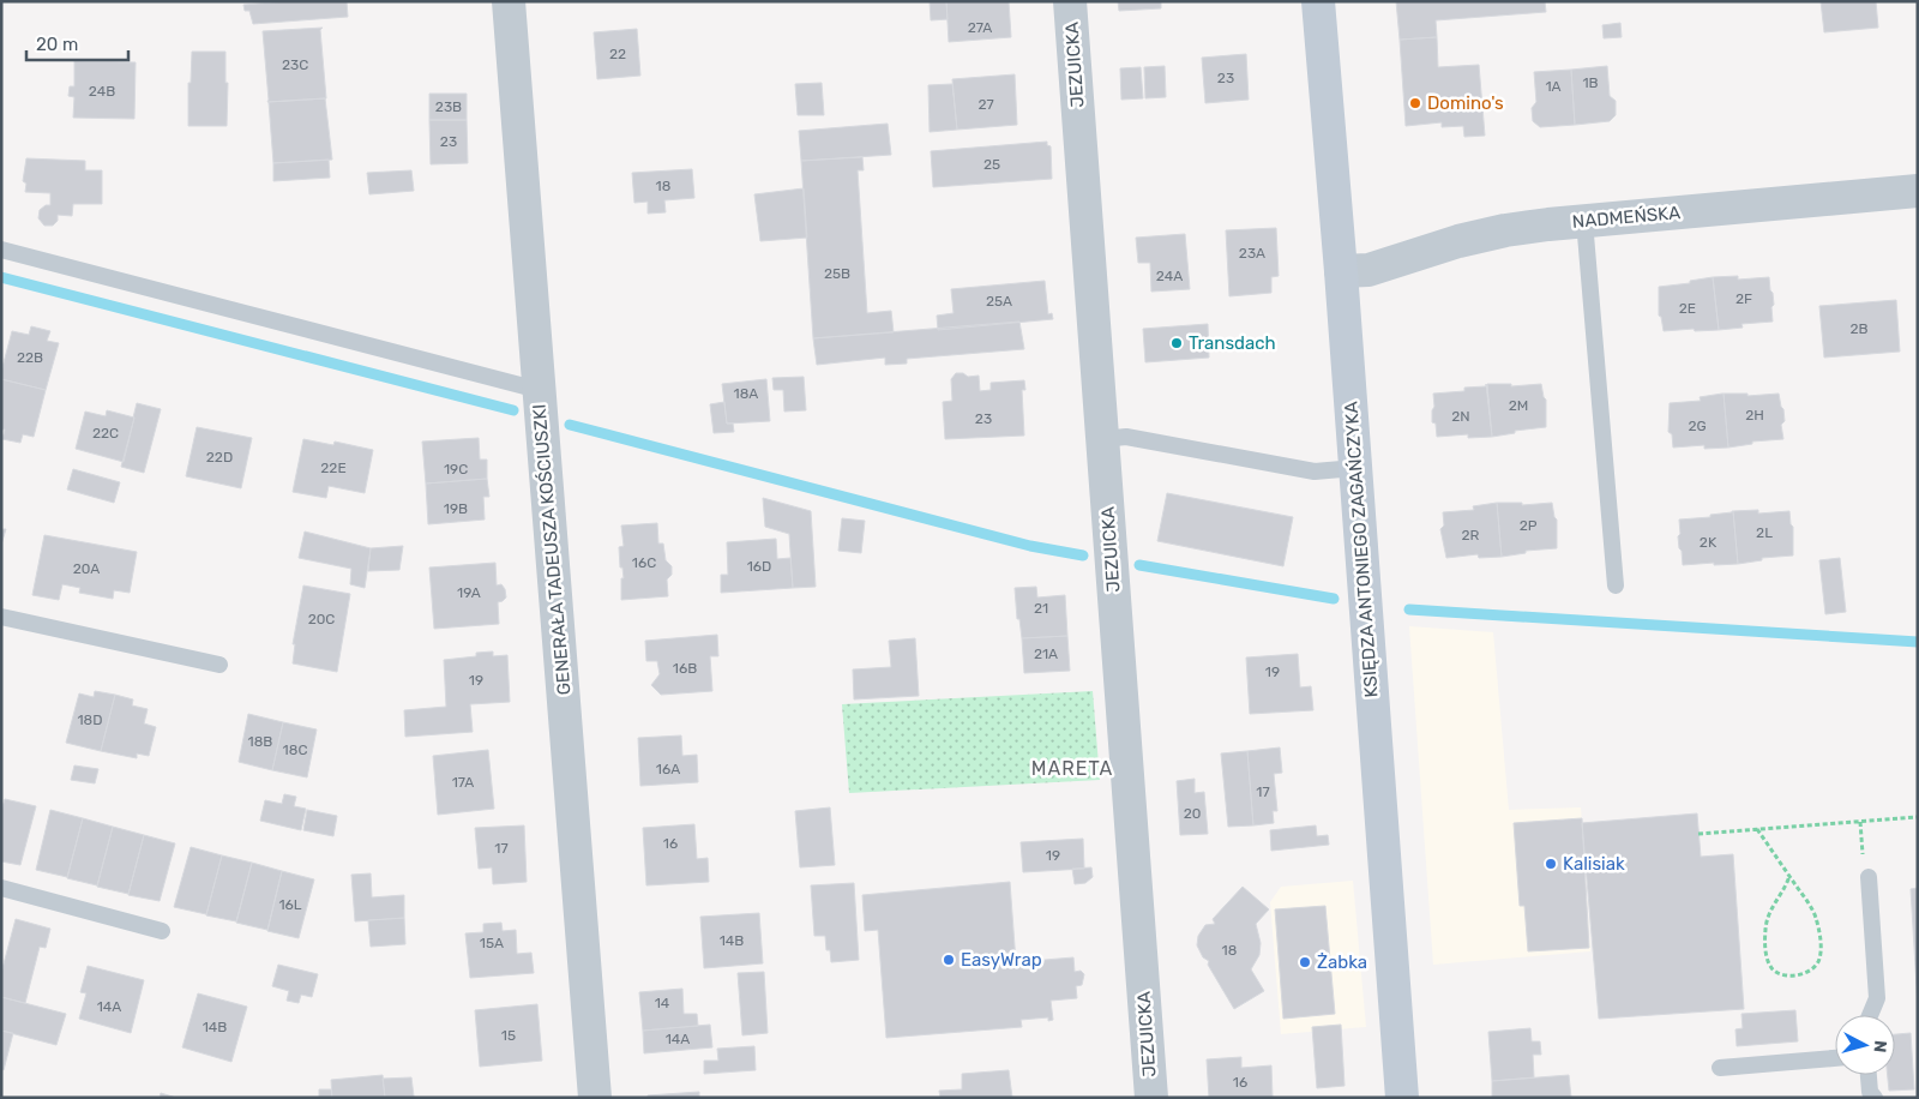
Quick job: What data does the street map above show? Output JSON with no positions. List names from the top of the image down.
{
  "streets": {
    "street": [
      "JEZUICKA",
      "NADMEŃSKA",
      "GENERAŁA TADEUSZA KOŚCIUSZKI",
      "KSIĘDZA ANTONIEGO ZAGAŃCZYKA"
    ]
  },
  "crossings": [
    ["NADMEŃSKA", "KSIĘDZA ANTONIEGO ZAGAŃCZYKA"]
  ],
  "districts": ["MARETA"],
  "places": [
    "Domino's",
    "Transdach",
    "Kalisiak",
    "EasyWrap",
    "Żabka"
  ],
  "house_numbers": [
    "27A",
    "22",
    "23C",
    "23",
    "1B",
    "1A",
    "24B",
    "27",
    "23B",
    "23",
    "25",
    "18",
    "23A",
    "25B",
    "24A",
    "2F",
    "25A",
    "2E",
    "2B",
    "22B",
    "18A",
    "2M",
    "2H",
    "2N",
    "23",
    "2G",
    "22C",
    "22D",
    "22E",
    "19C",
    "19B",
    "2P",
    "2L",
    "2R",
    "2K",
    "16C",
    "16D",
    "20A",
    "19A",
    "21",
    "20C",
    "21A",
    "16B",
    "19",
    "19",
    "18D",
    "18B",
    "18C",
    "16A",
    "17A",
    "17",
    "20",
    "16",
    "17",
    "19",
    "16L",
    "14B",
    "15A",
    "18",
    "14",
    "14A",
    "14B",
    "15",
    "14A",
    "16"
  ],
  "scale_bar": "20 m",
  "north": "right"
}
